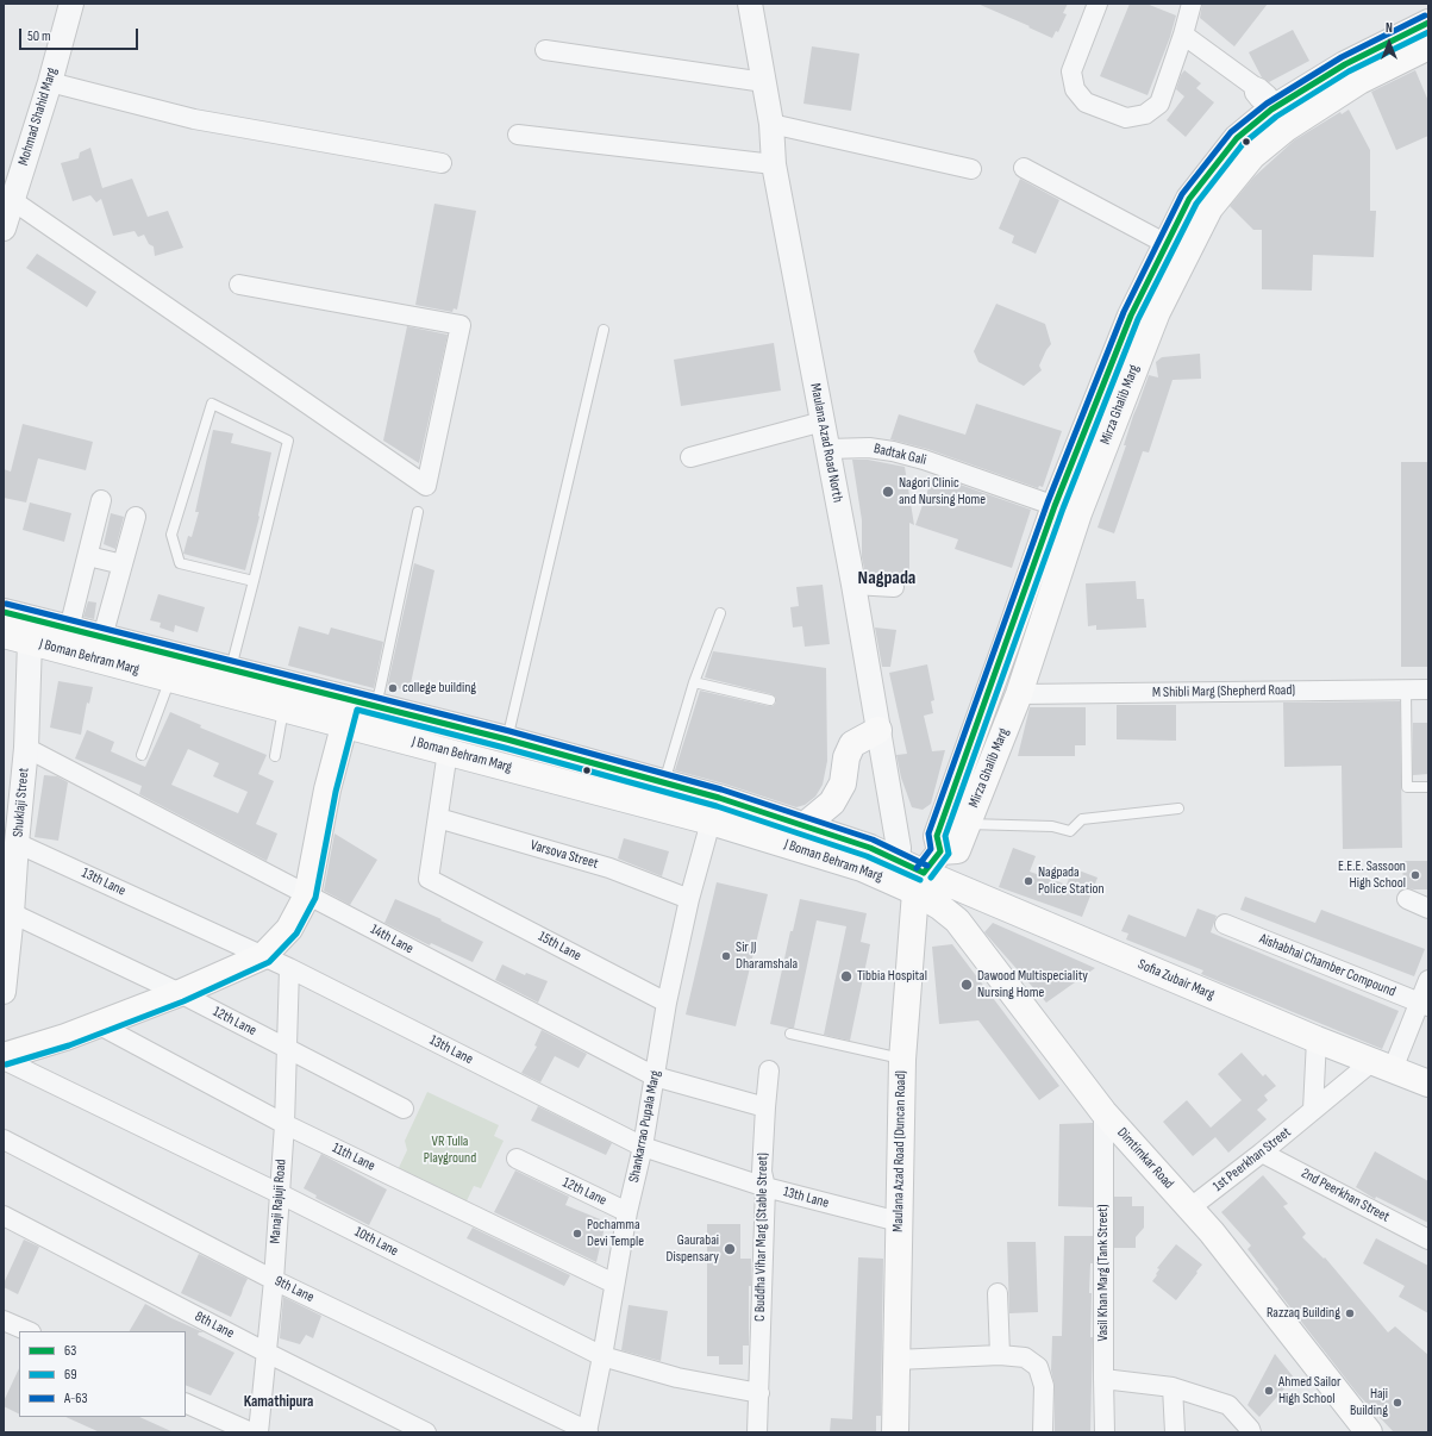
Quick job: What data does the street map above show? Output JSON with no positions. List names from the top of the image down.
{
  "streets": {
    "main road": [
      "Mirza Ghalib Marg",
      "J Boman Behram Marg",
      "Sofia Zubair Marg",
      "Maulana Azad Road (Duncan Road)",
      "Dimtimkar Road"
    ],
    "street": [
      "Mohmad Shahid Marg",
      "Maulana Azad Road North",
      "Badtak Gali",
      "M Shibli Marg (Shepherd Road)",
      "Shuklaji Street",
      "Varsova Street",
      "13th Lane",
      "14th Lane",
      "15th Lane",
      "Aishabhai Chamber Compound",
      "12th Lane",
      "Shankarrao Pupala Marg",
      "11th Lane",
      "1st Peerkhan Street",
      "2nd Peerkhan Street",
      "Manaji Rajuji Road",
      "C Buddha Vihar Marg (Stable Street)",
      "10th Lane",
      "Vasil Khan Marg (Tank Street)",
      "9th Lane",
      "8th Lane"
    ]
  },
  "crossings": [
    ["Mirza Ghalib Marg", "Badtak Gali"],
    ["Mirza Ghalib Marg", "M Shibli Marg (Shepherd Road)"],
    ["Maulana Azad Road North", "Badtak Gali"],
    ["Maulana Azad Road North", "J Boman Behram Marg"],
    ["Maulana Azad Road North", "Sofia Zubair Marg"],
    ["Maulana Azad Road North", "Maulana Azad Road (Duncan Road)"],
    ["Maulana Azad Road North", "Dimtimkar Road"],
    ["J Boman Behram Marg", "Shuklaji Street"],
    ["J Boman Behram Marg", "Sofia Zubair Marg"],
    ["J Boman Behram Marg", "Shankarrao Pupala Marg"],
    ["J Boman Behram Marg", "Maulana Azad Road (Duncan Road)"],
    ["J Boman Behram Marg", "Dimtimkar Road"],
    ["Shuklaji Street", "13th Lane"],
    ["Shuklaji Street", "14th Lane"],
    ["Shuklaji Street", "12th Lane"],
    ["Varsova Street", "15th Lane"],
    ["Varsova Street", "Shankarrao Pupala Marg"],
    ["13th Lane", "Shankarrao Pupala Marg"],
    ["13th Lane", "Maulana Azad Road (Duncan Road)"],
    ["13th Lane", "Manaji Rajuji Road"],
    ["13th Lane", "C Buddha Vihar Marg (Stable Street)"],
    ["14th Lane", "Shankarrao Pupala Marg"],
    ["14th Lane", "C Buddha Vihar Marg (Stable Street)"],
    ["15th Lane", "Shankarrao Pupala Marg"],
    ["Sofia Zubair Marg", "Maulana Azad Road (Duncan Road)"],
    ["Sofia Zubair Marg", "Dimtimkar Road"],
    ["Sofia Zubair Marg", "1st Peerkhan Street"],
    ["12th Lane", "Shankarrao Pupala Marg"],
    ["12th Lane", "Manaji Rajuji Road"],
    ["Shankarrao Pupala Marg", "11th Lane"],
    ["Shankarrao Pupala Marg", "10th Lane"],
    ["Shankarrao Pupala Marg", "9th Lane"],
    ["Maulana Azad Road (Duncan Road)", "Dimtimkar Road"],
    ["11th Lane", "Manaji Rajuji Road"],
    ["Dimtimkar Road", "1st Peerkhan Street"],
    ["Dimtimkar Road", "Vasil Khan Marg (Tank Street)"],
    ["1st Peerkhan Street", "2nd Peerkhan Street"],
    ["Manaji Rajuji Road", "10th Lane"],
    ["Manaji Rajuji Road", "9th Lane"],
    ["Manaji Rajuji Road", "8th Lane"],
    ["C Buddha Vihar Marg (Stable Street)", "10th Lane"]
  ],
  "districts": ["Nagpada", "Kamathipura"],
  "parks": ["VR Tulla Playground"],
  "places": [
    "Nagori Clinic and Nursing Home",
    "college building",
    "E.E.E. Sassoon High School",
    "Nagpada Police Station",
    "Sir JJ Dharamshala",
    "Tibbia Hospital",
    "Dawood Multispeciality Nursing Home",
    "Pochamma Devi Temple",
    "Gaurabai Dispensary",
    "Razzaq Building",
    "Ahmed Sailor High School",
    "Haji Building"
  ],
  "lines": ["transit line A-63", "transit line 63", "transit line 69"],
  "legend": ["63", "69", "A-63"],
  "scale_bar": "50 m",
  "north": "top"
}
